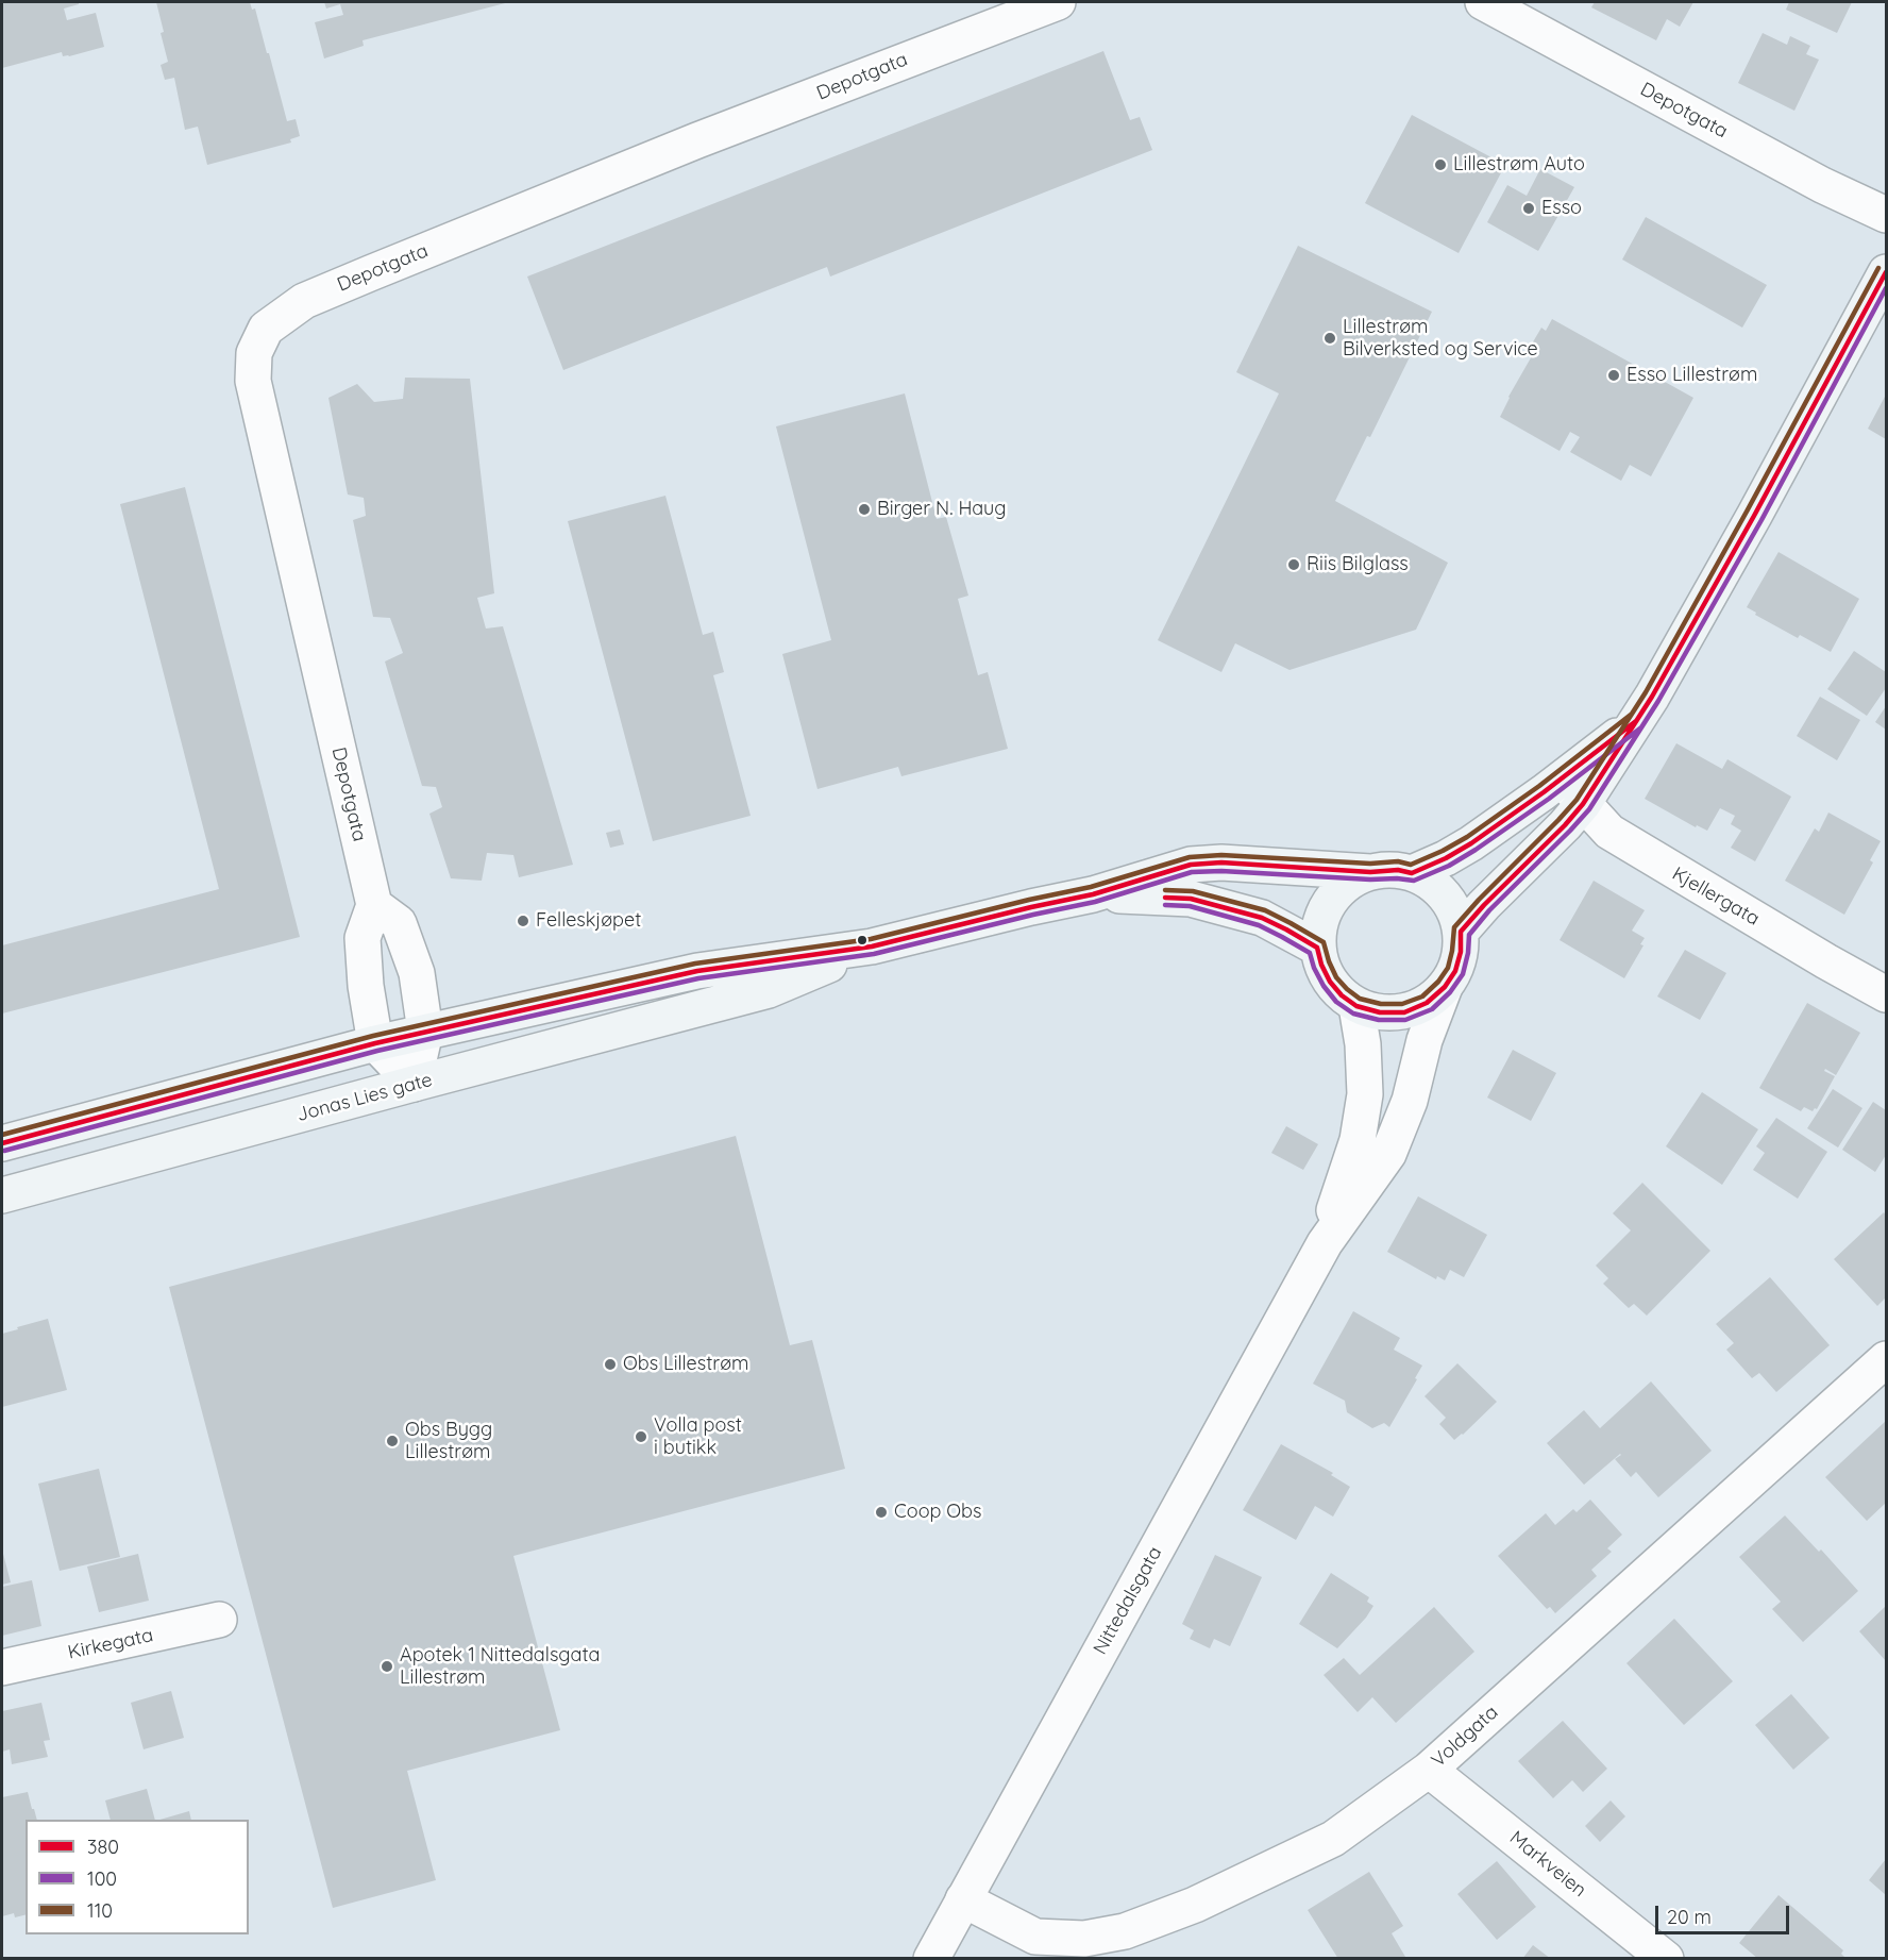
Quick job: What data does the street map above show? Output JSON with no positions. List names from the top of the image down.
{
  "streets": {
    "main road": ["Jonas Lies gate"],
    "street": [
      "Depotgata",
      "Kjellergata",
      "Nittedalsgata",
      "Kirkegata",
      "Voldgata",
      "Markveien"
    ]
  },
  "crossings": [
    ["Jonas Lies gate", "Nittedalsgata"],
    ["Nittedalsgata", "Voldgata"],
    ["Voldgata", "Markveien"]
  ],
  "places": [
    "Lillestrøm Auto",
    "Esso",
    "Lillestrøm Bilverksted og Service",
    "Esso Lillestrøm",
    "Birger N. Haug",
    "Riis Bilglass",
    "Felleskjøpet",
    "Obs Lillestrøm",
    "Volla post i butikk",
    "Obs Bygg Lillestrøm",
    "Coop Obs",
    "Apotek 1 Nittedalsgata Lillestrøm"
  ],
  "lines": ["transit line 110", "transit line 380", "transit line 100"],
  "legend": ["380", "100", "110"],
  "scale_bar": "20 m"
}
